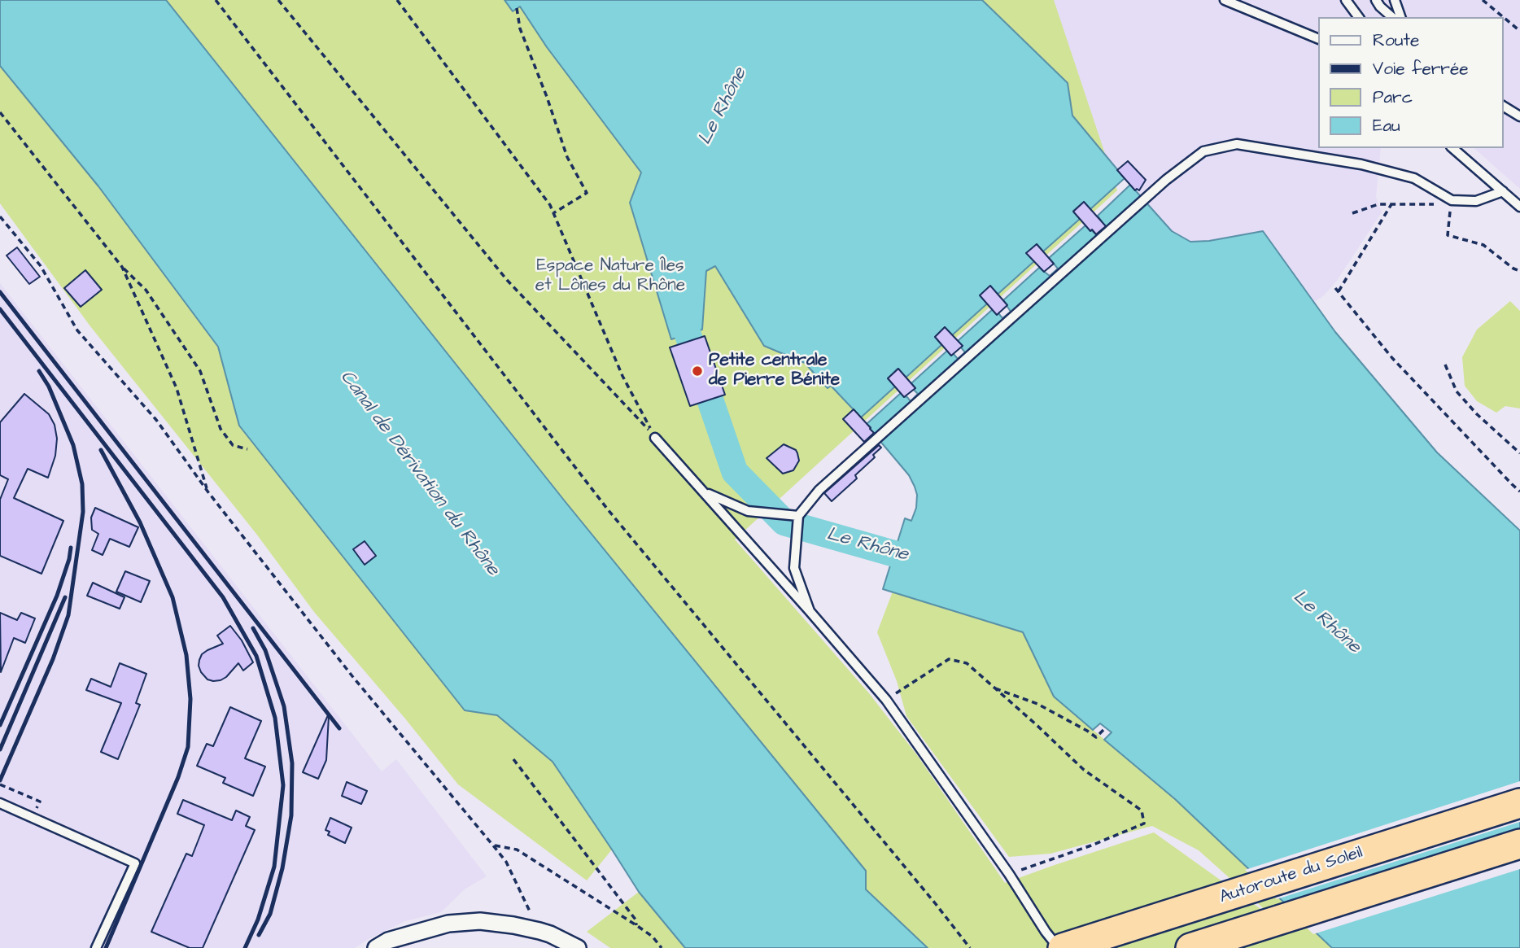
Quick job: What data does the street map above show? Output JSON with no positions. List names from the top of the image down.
{
  "streets": {
    "highway": ["Autoroute du Soleil"]
  },
  "water": ["Le Rhône", "Canal de Dérivation du Rhône"],
  "parks": ["Espace Nature Îles et Lônes du Rhône"],
  "places": ["Petite centrale de Pierre Bénite"],
  "legend": [
    "Route",
    "Voie ferrée",
    "Parc",
    "Eau"
  ]
}
